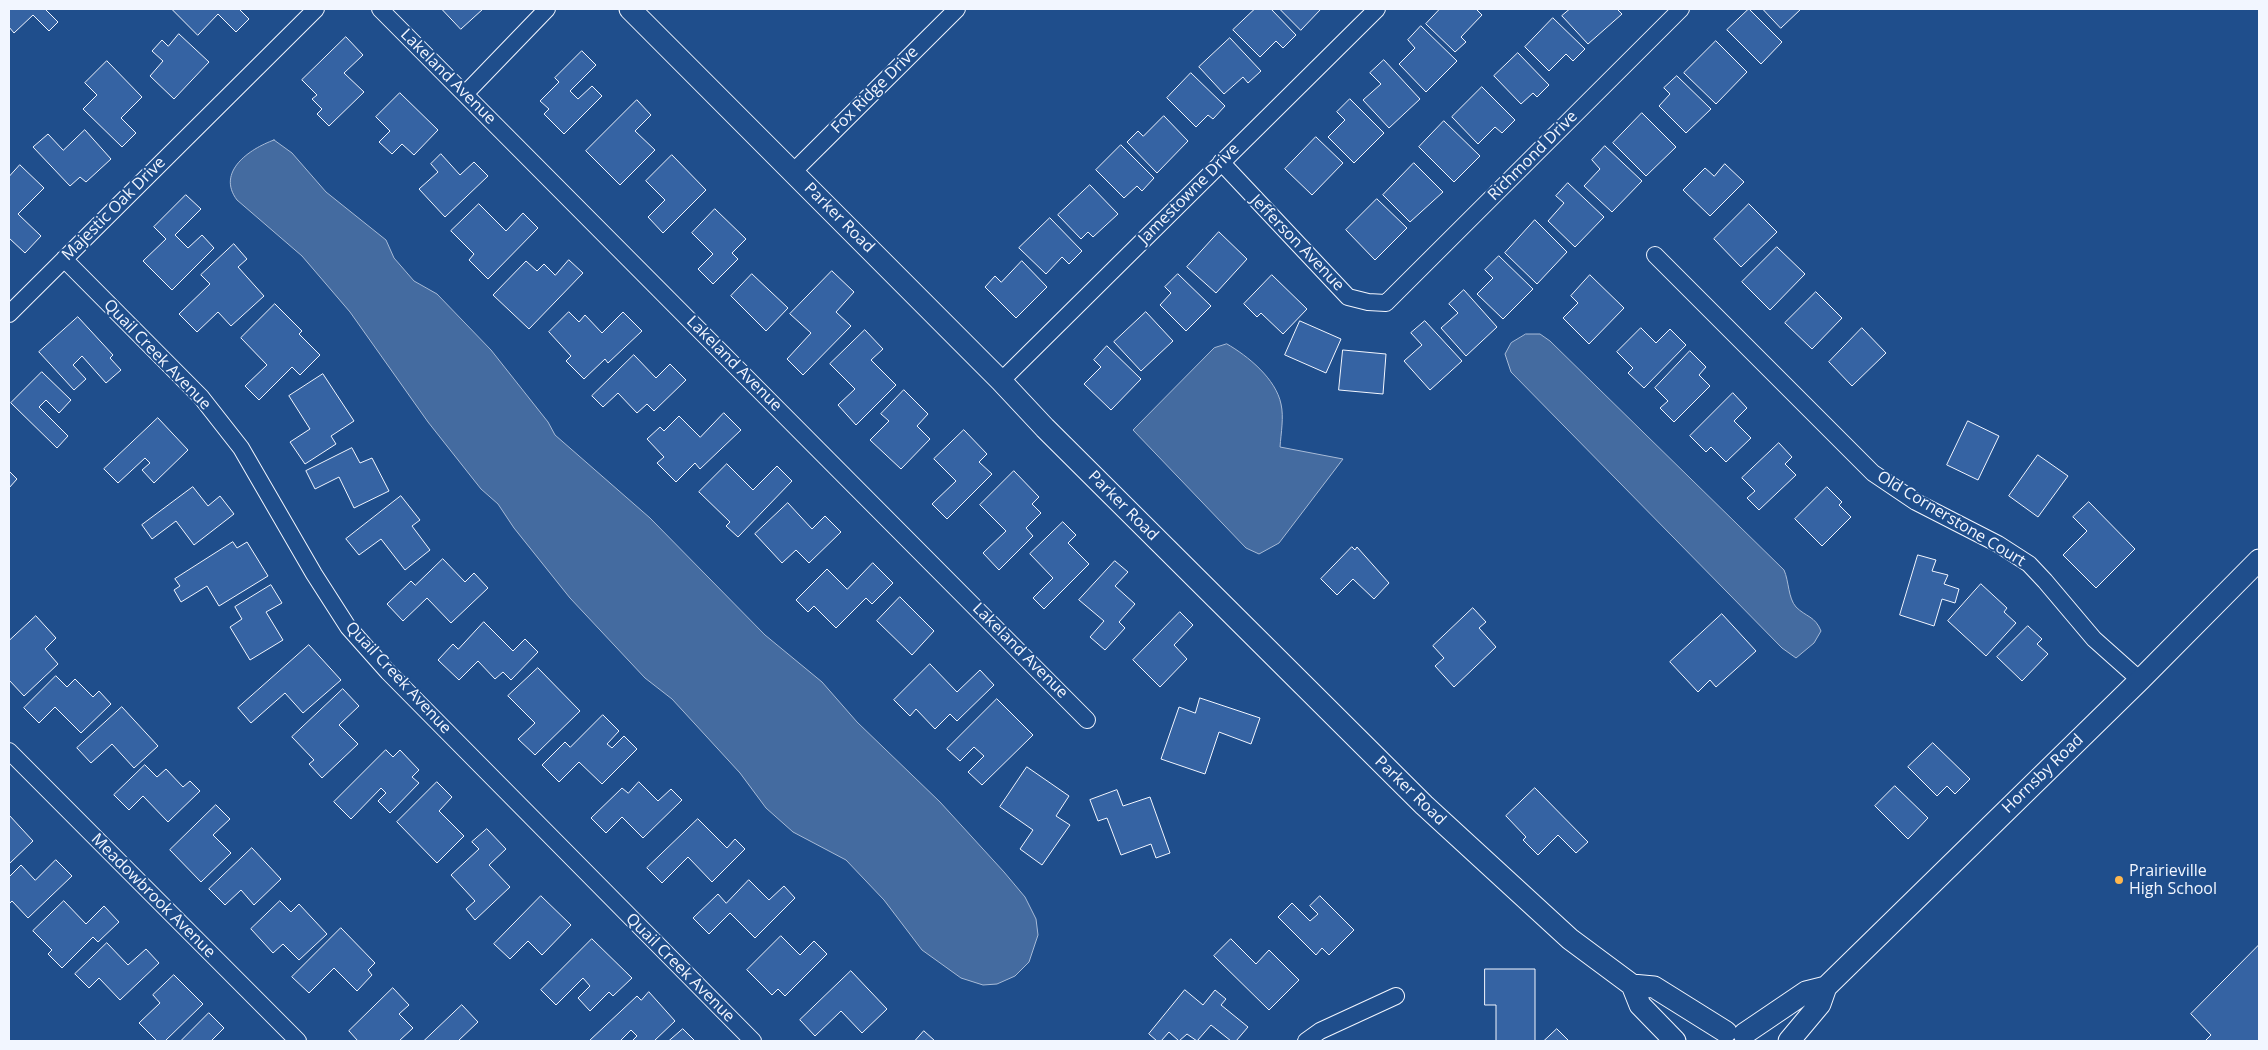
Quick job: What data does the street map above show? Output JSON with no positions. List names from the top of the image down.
{
  "streets": {
    "street": [
      "Lakeland Avenue",
      "Fox Ridge Drive",
      "Richmond Drive",
      "Jamestowne Drive",
      "Majestic Oak Drive",
      "Parker Road",
      "Jefferson Avenue",
      "Quail Creek Avenue",
      "Old Cornerstone Court",
      "Hornsby Road",
      "Meadowbrook Avenue"
    ]
  },
  "crossings": [
    ["Fox Ridge Drive", "Parker Road"],
    ["Richmond Drive", "Jefferson Avenue"],
    ["Jamestowne Drive", "Parker Road"],
    ["Jamestowne Drive", "Jefferson Avenue"],
    ["Majestic Oak Drive", "Quail Creek Avenue"],
    ["Parker Road", "Hornsby Road"],
    ["Old Cornerstone Court", "Hornsby Road"]
  ],
  "places": ["Prairieville High School"]
}
